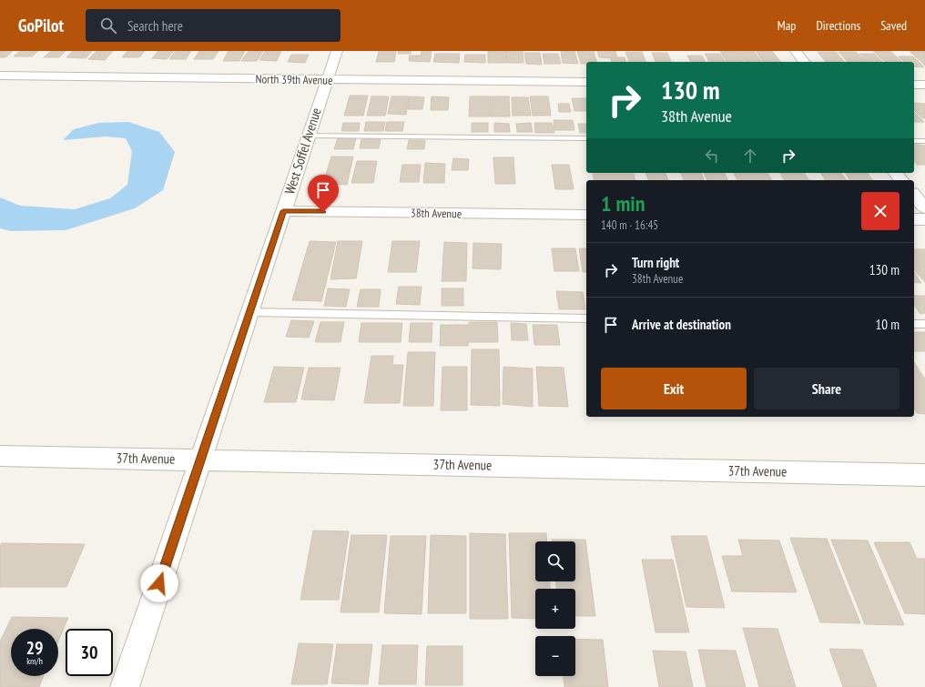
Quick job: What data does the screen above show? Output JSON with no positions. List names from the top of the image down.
{
  "streets": {
    "street": [
      "North 39th Avenue",
      "West Soffel Avenue",
      "38th Avenue",
      "37th Avenue"
    ]
  },
  "crossings": [
    ["North 39th Avenue", "West Soffel Avenue"],
    ["West Soffel Avenue", "38th Avenue"],
    ["West Soffel Avenue", "37th Avenue"]
  ],
  "page": {
    "header": "GoPilot",
    "search": "Search here",
    "nav": ["Map", "Directions", "Saved"],
    "turn": ["130 m", "38th Avenue"],
    "heading": ["1 min", "140 m · 16:45"],
    "list": [
      {
        "name": "Turn right",
        "note": "38th Avenue",
        "value": "130 m"
      },
      {
        "name": "Arrive at destination",
        "value": "10 m"
      }
    ],
    "buttons": ["Exit", "Share"],
    "map_buttons": ["+", "−"],
    "speed": "29 km/h",
    "limit": "30"
  }
}
